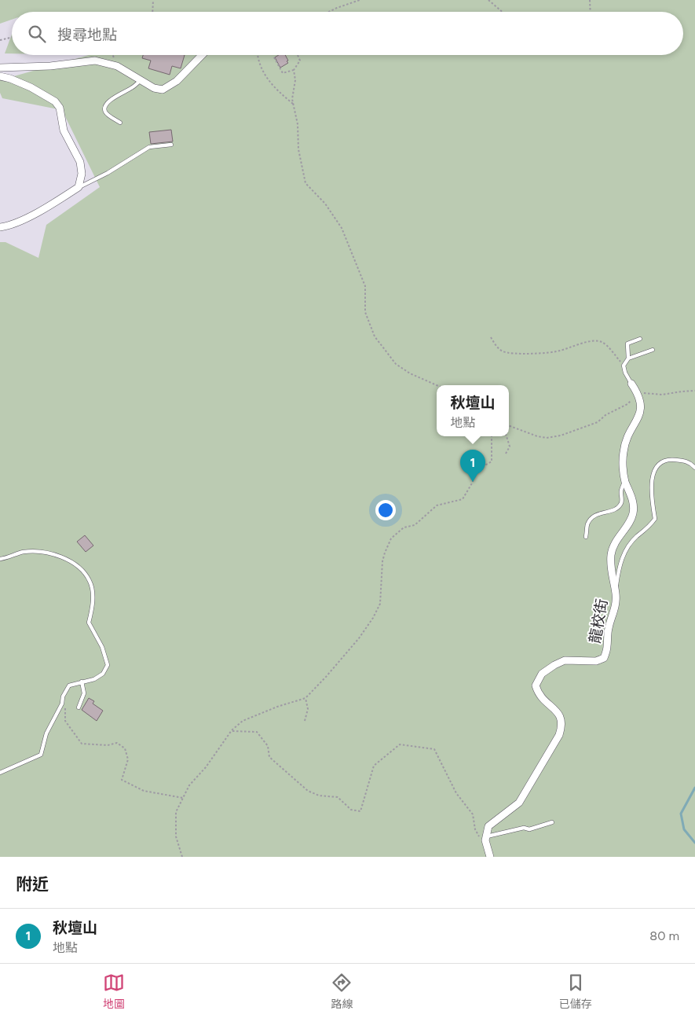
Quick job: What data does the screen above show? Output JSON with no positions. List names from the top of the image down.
{
  "streets": {
    "street": ["龍校街"]
  },
  "page": {
    "search": "搜尋地點",
    "popup": ["秋壇山", "地點"],
    "pins": "1",
    "heading": "附近",
    "list": [
      {
        "mark": "1",
        "name": "秋壇山",
        "note": "地點",
        "value": "80 m"
      }
    ],
    "nav": ["地圖", "路線", "已儲存"]
  }
}
